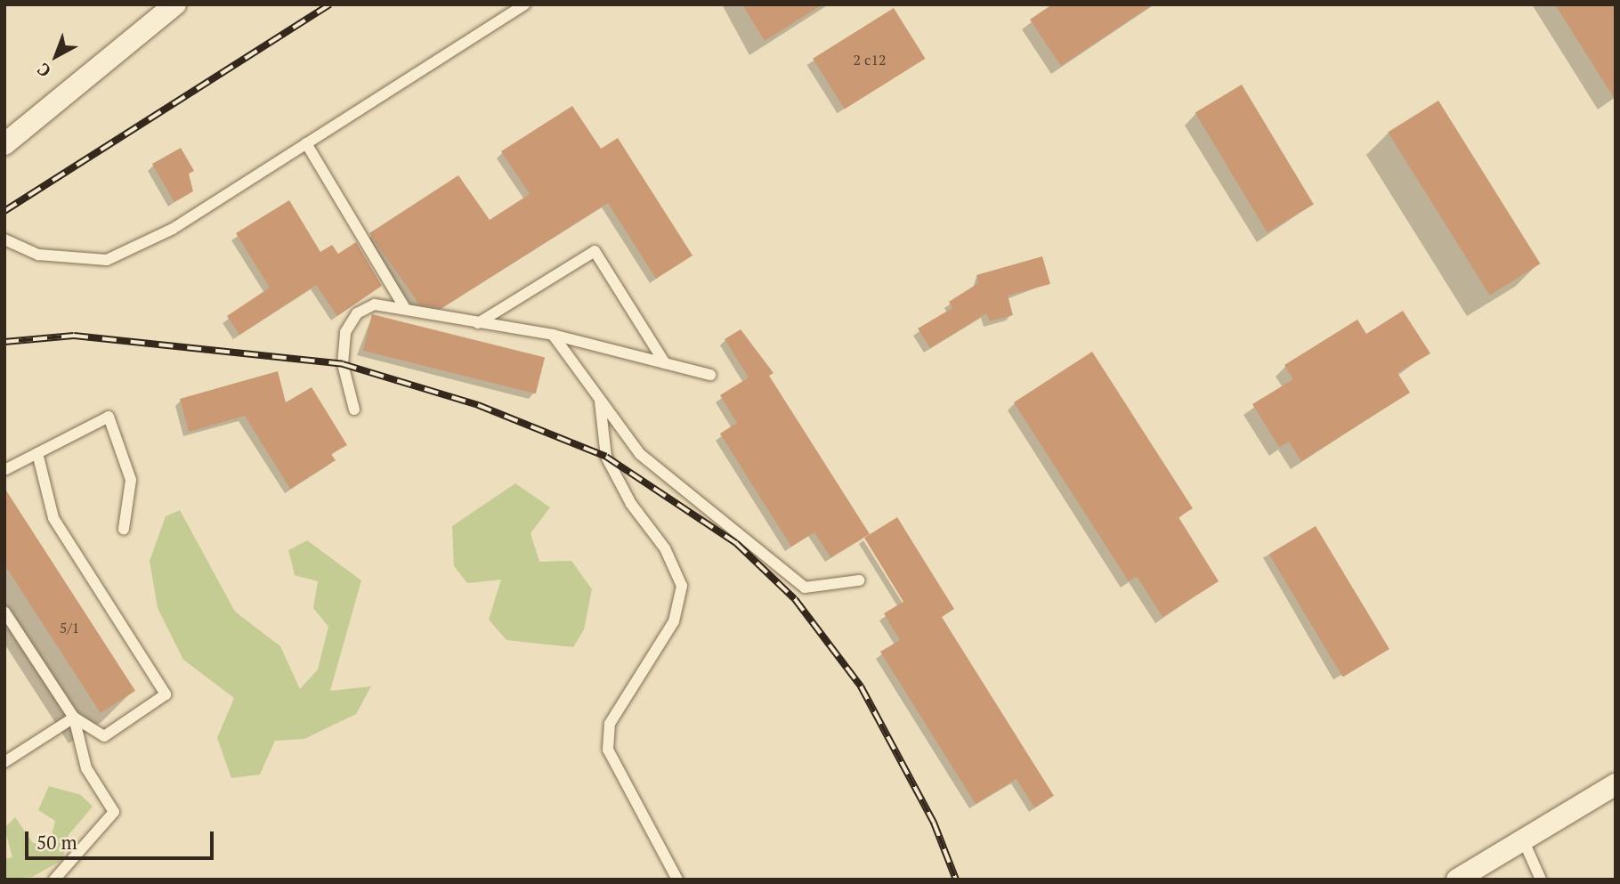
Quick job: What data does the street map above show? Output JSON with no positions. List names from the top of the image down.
{
  "house_numbers": ["2 с12", "5/1"],
  "scale_bar": "50 m",
  "north": "bottom left"
}
